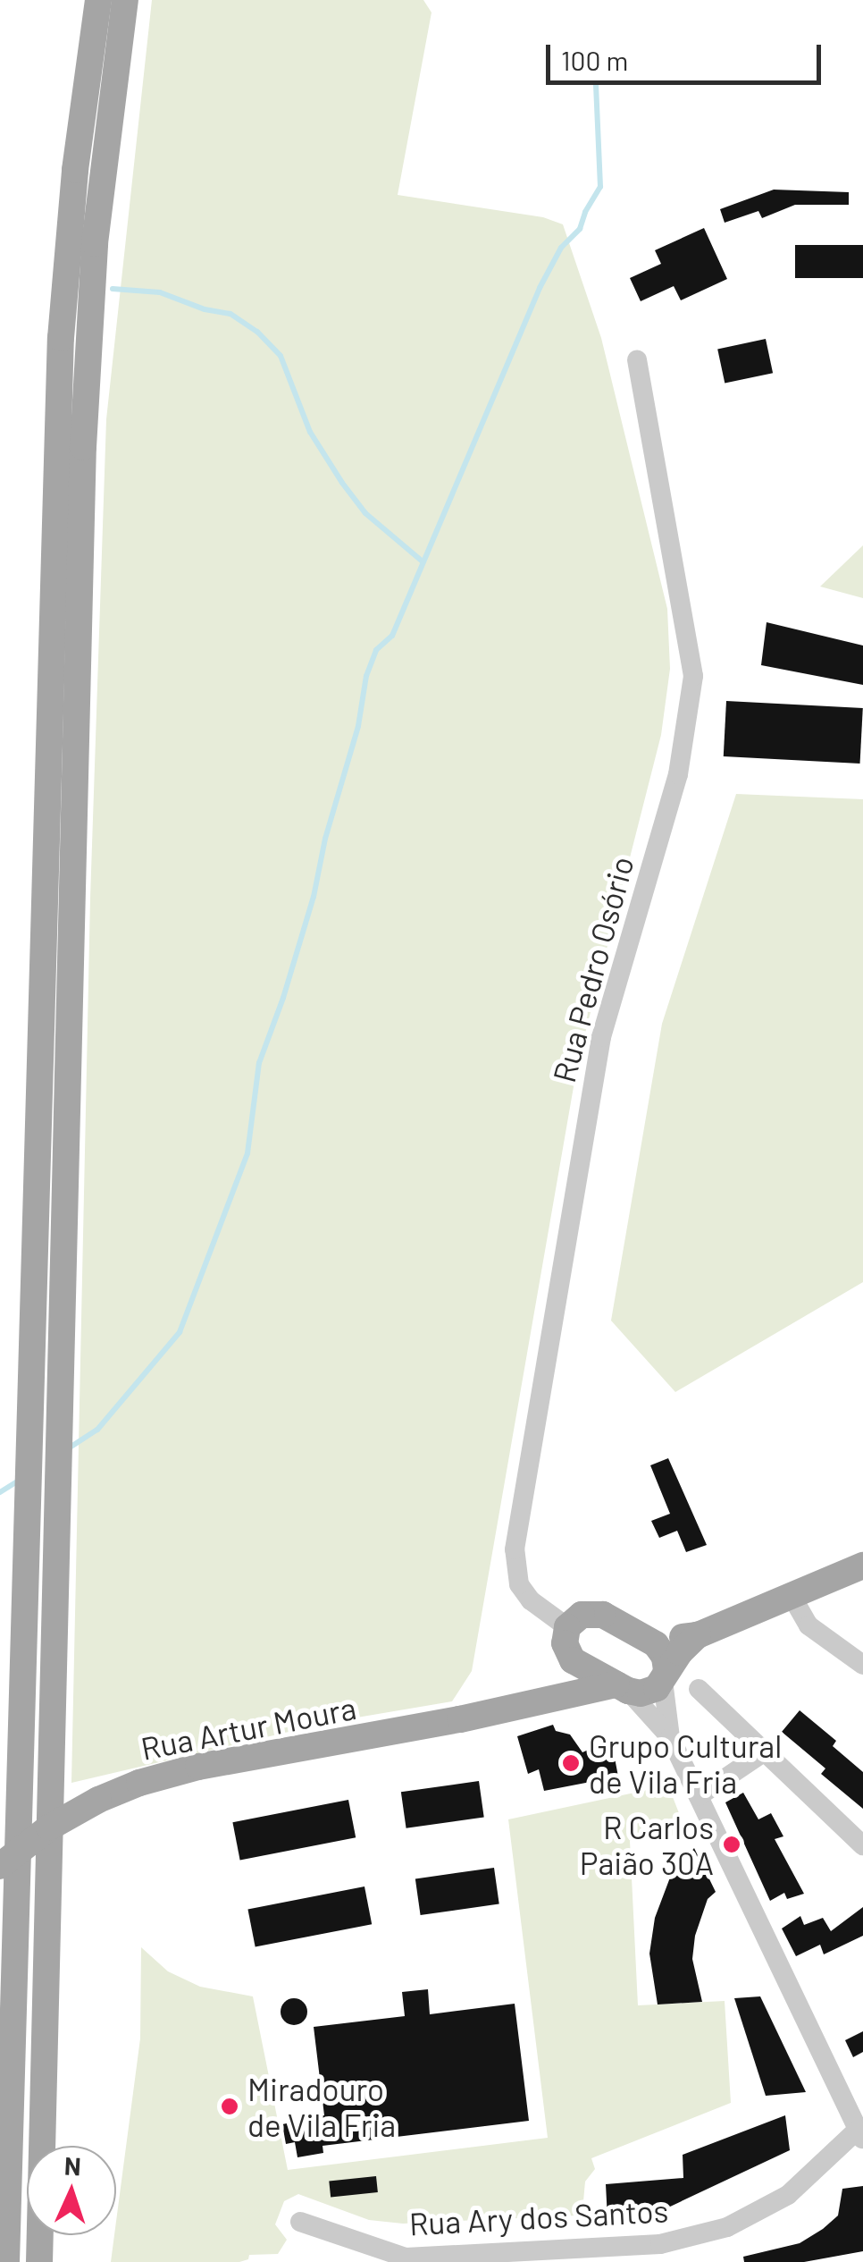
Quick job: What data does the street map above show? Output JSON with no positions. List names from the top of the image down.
{
  "streets": {
    "main road": ["Rua Artur Moura"],
    "street": ["Rua Pedro Osório", "Rua Ary dos Santos"]
  },
  "places": ["Grupo Cultural de Vila Fria", "R Carlos Paião 30A", "Miradouro de Vila Fria"],
  "scale_bar": "100 m",
  "north": "top"
}
